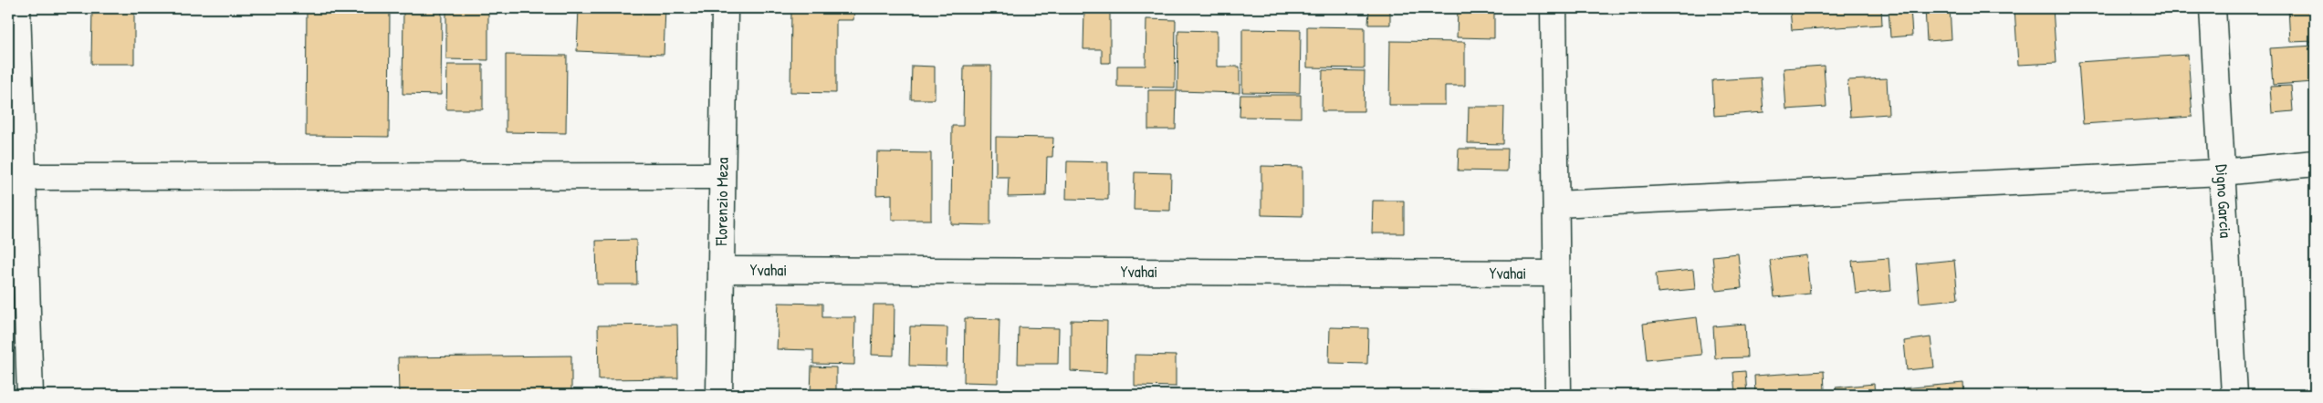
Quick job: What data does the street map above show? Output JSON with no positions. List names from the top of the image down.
{
  "streets": {
    "street": ["Florenzio Meza", "Digno Garcia", "Yvahai"]
  },
  "crossings": [
    ["Florenzio Meza", "Yvahai"]
  ]
}
